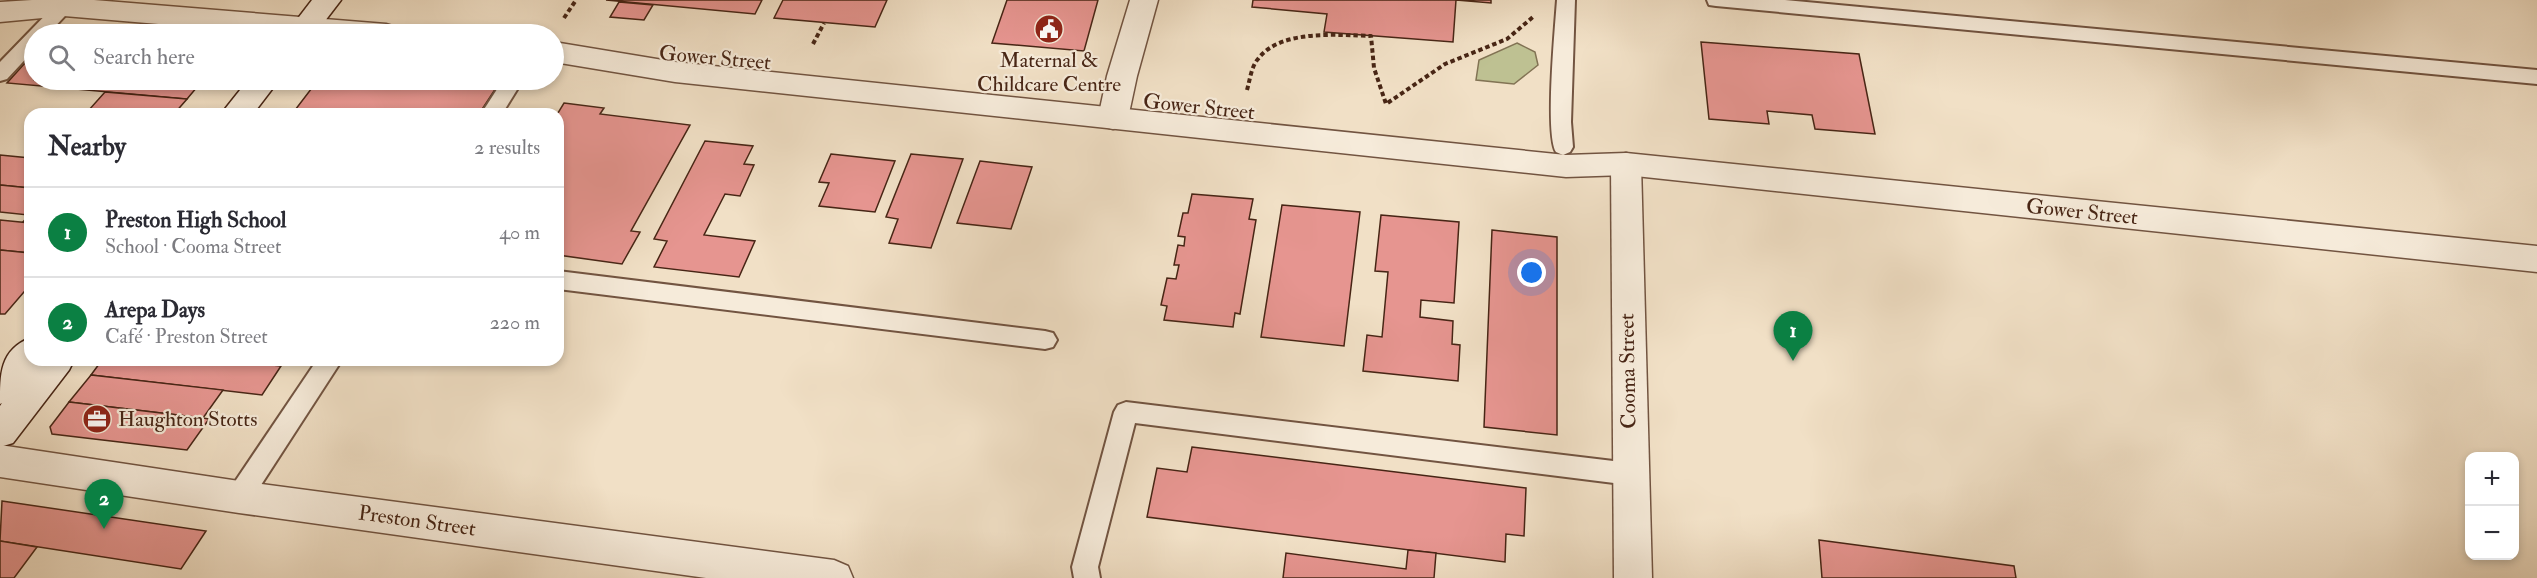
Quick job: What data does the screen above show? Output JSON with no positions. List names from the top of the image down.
{
  "streets": {
    "street": ["Gower Street", "Cooma Street", "Preston Street"]
  },
  "crossings": [
    ["Gower Street", "Cooma Street"]
  ],
  "places": {
    "public building": ["Maternal & Childcare Centre"],
    "office": ["Haughton Stotts"]
  },
  "page": {
    "search": "Search here",
    "heading": ["Nearby", "2 results"],
    "list": [
      {
        "mark": "1",
        "name": "Preston High School",
        "note": "School · Cooma Street",
        "value": "40 m"
      },
      {
        "mark": "2",
        "name": "Arepa Days",
        "note": "Café · Preston Street",
        "value": "220 m"
      }
    ],
    "pins": ["1", "2"],
    "map_buttons": ["+", "−"]
  }
}
